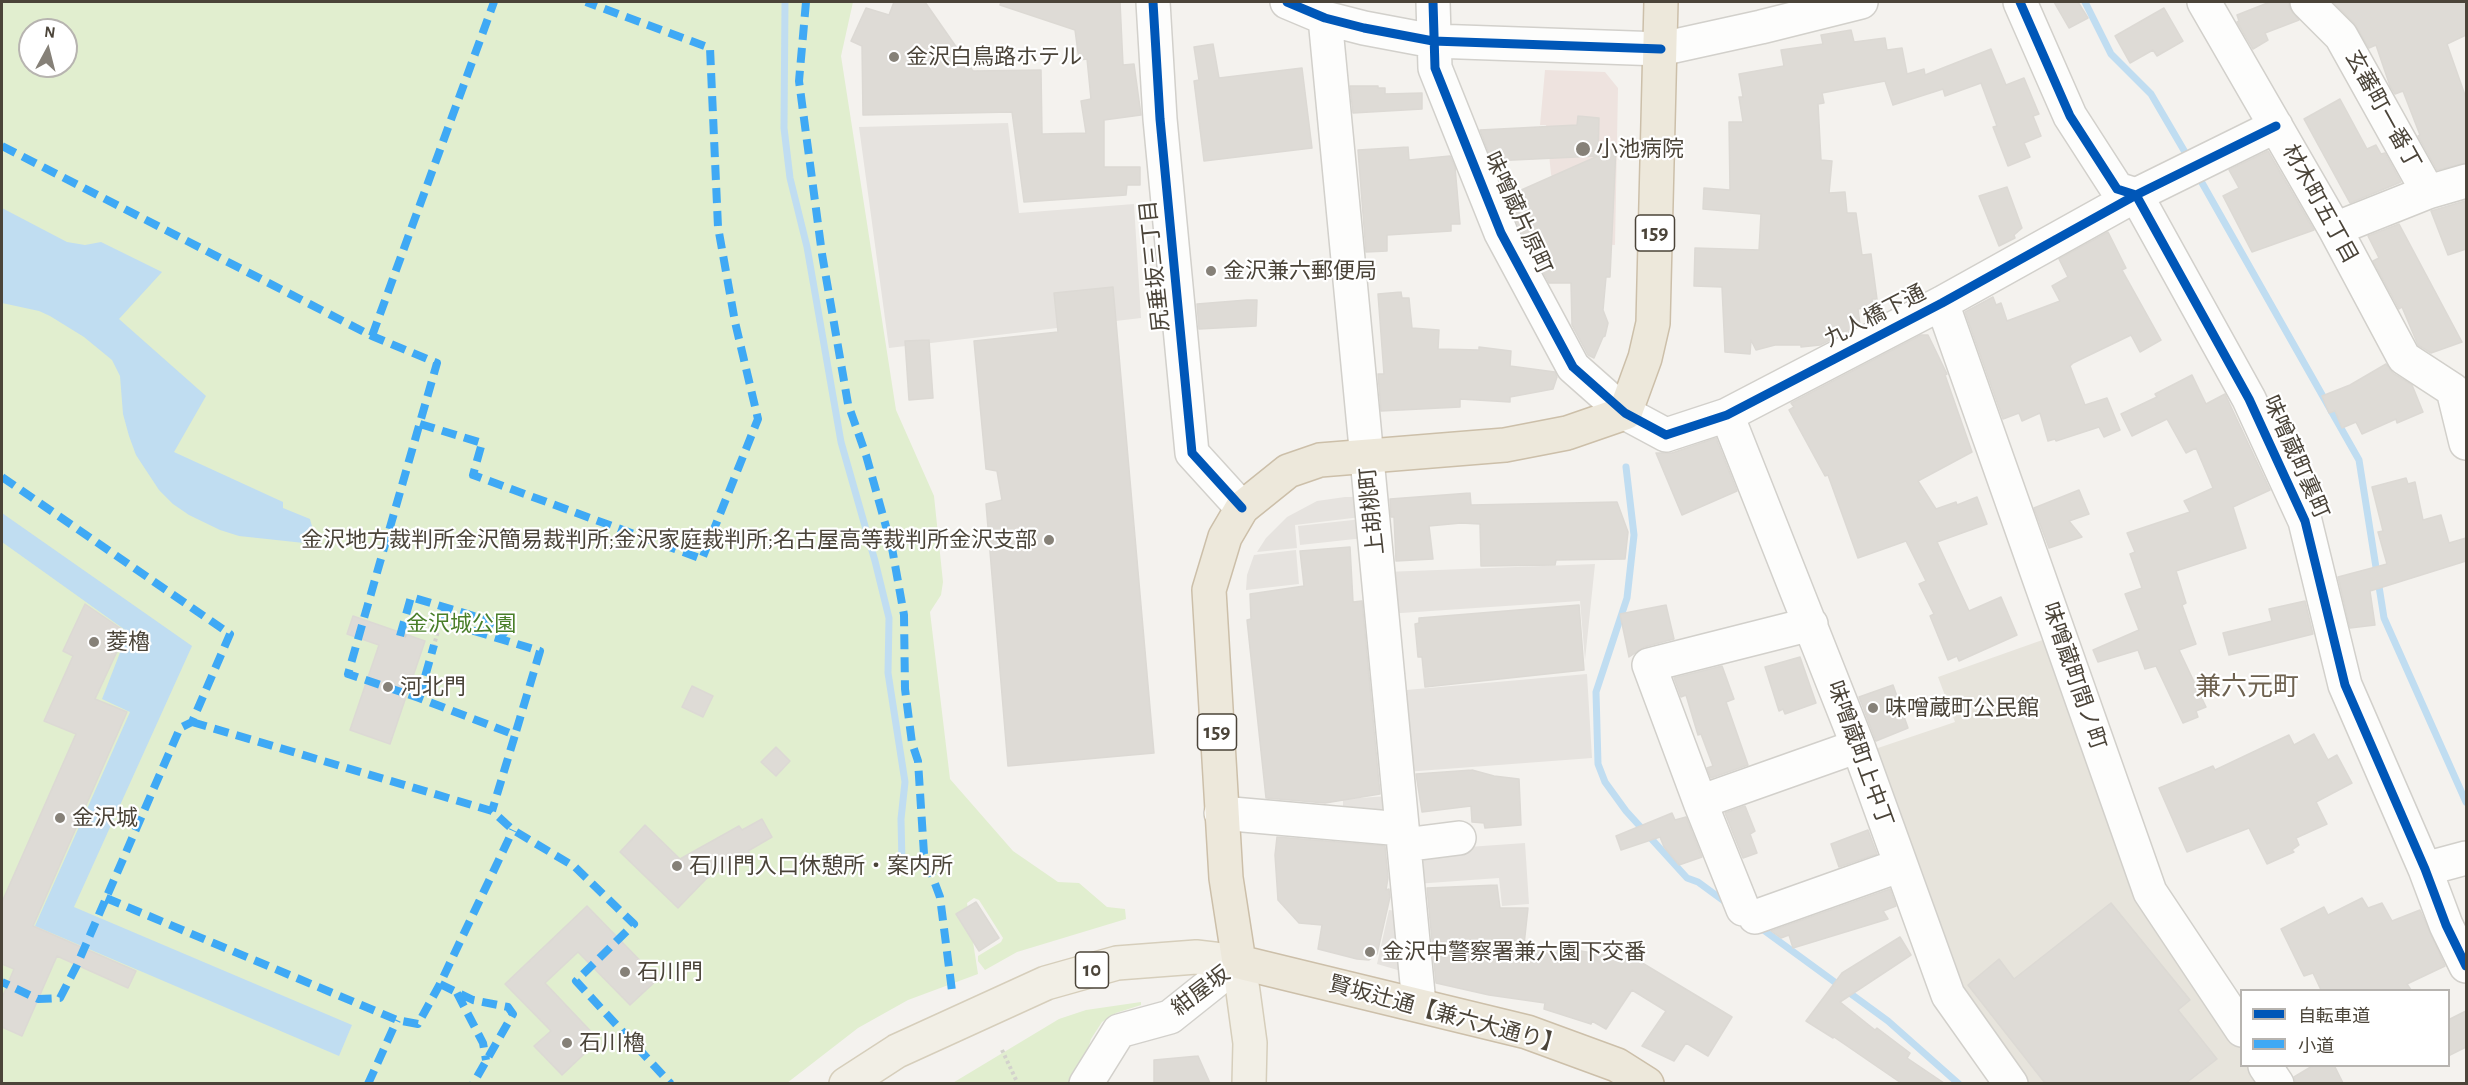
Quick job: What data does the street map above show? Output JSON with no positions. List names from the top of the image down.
{
  "streets": {
    "highway": ["159", "賢坂辻通【兼六大通り】"],
    "main road": ["10"],
    "street": [
      "玄蕃町一番丁",
      "材木町五丁目",
      "味噌蔵片原町",
      "尻垂坂三丁目",
      "九人橋下通",
      "味噌蔵町裏町",
      "上胡桃町",
      "味噌蔵町間ノ町",
      "味噌蔵町上中丁",
      "紺屋坂"
    ]
  },
  "crossings": [
    ["材木町五丁目", "九人橋下通"],
    ["味噌蔵片原町", "159"],
    ["味噌蔵片原町", "九人橋下通"],
    ["159", "尻垂坂三丁目"],
    ["159", "九人橋下通"],
    ["159", "上胡桃町"],
    ["159", "10"],
    ["159", "紺屋坂"],
    ["159", "賢坂辻通【兼六大通り】"],
    ["九人橋下通", "味噌蔵町裏町"],
    ["九人橋下通", "味噌蔵町間ノ町"],
    ["九人橋下通", "味噌蔵町上中丁"],
    ["上胡桃町", "賢坂辻通【兼六大通り】"],
    ["10", "紺屋坂"],
    ["10", "賢坂辻通【兼六大通り】"],
    ["紺屋坂", "賢坂辻通【兼六大通り】"]
  ],
  "districts": ["兼六元町"],
  "parks": ["金沢城公園"],
  "places": [
    "金沢白鳥路ホテル",
    "小池病院",
    "金沢兼六郵便局",
    "金沢地方裁判所金沢簡易裁判所;金沢家庭裁判所;名古屋高等裁判所金沢支部",
    "菱櫓",
    "河北門",
    "味噌蔵町公民館",
    "金沢城",
    "石川門入口休憩所・案内所",
    "金沢中警察署兼六園下交番",
    "石川門",
    "石川櫓"
  ],
  "legend": ["自転車道", "小道"],
  "north": "top"
}
